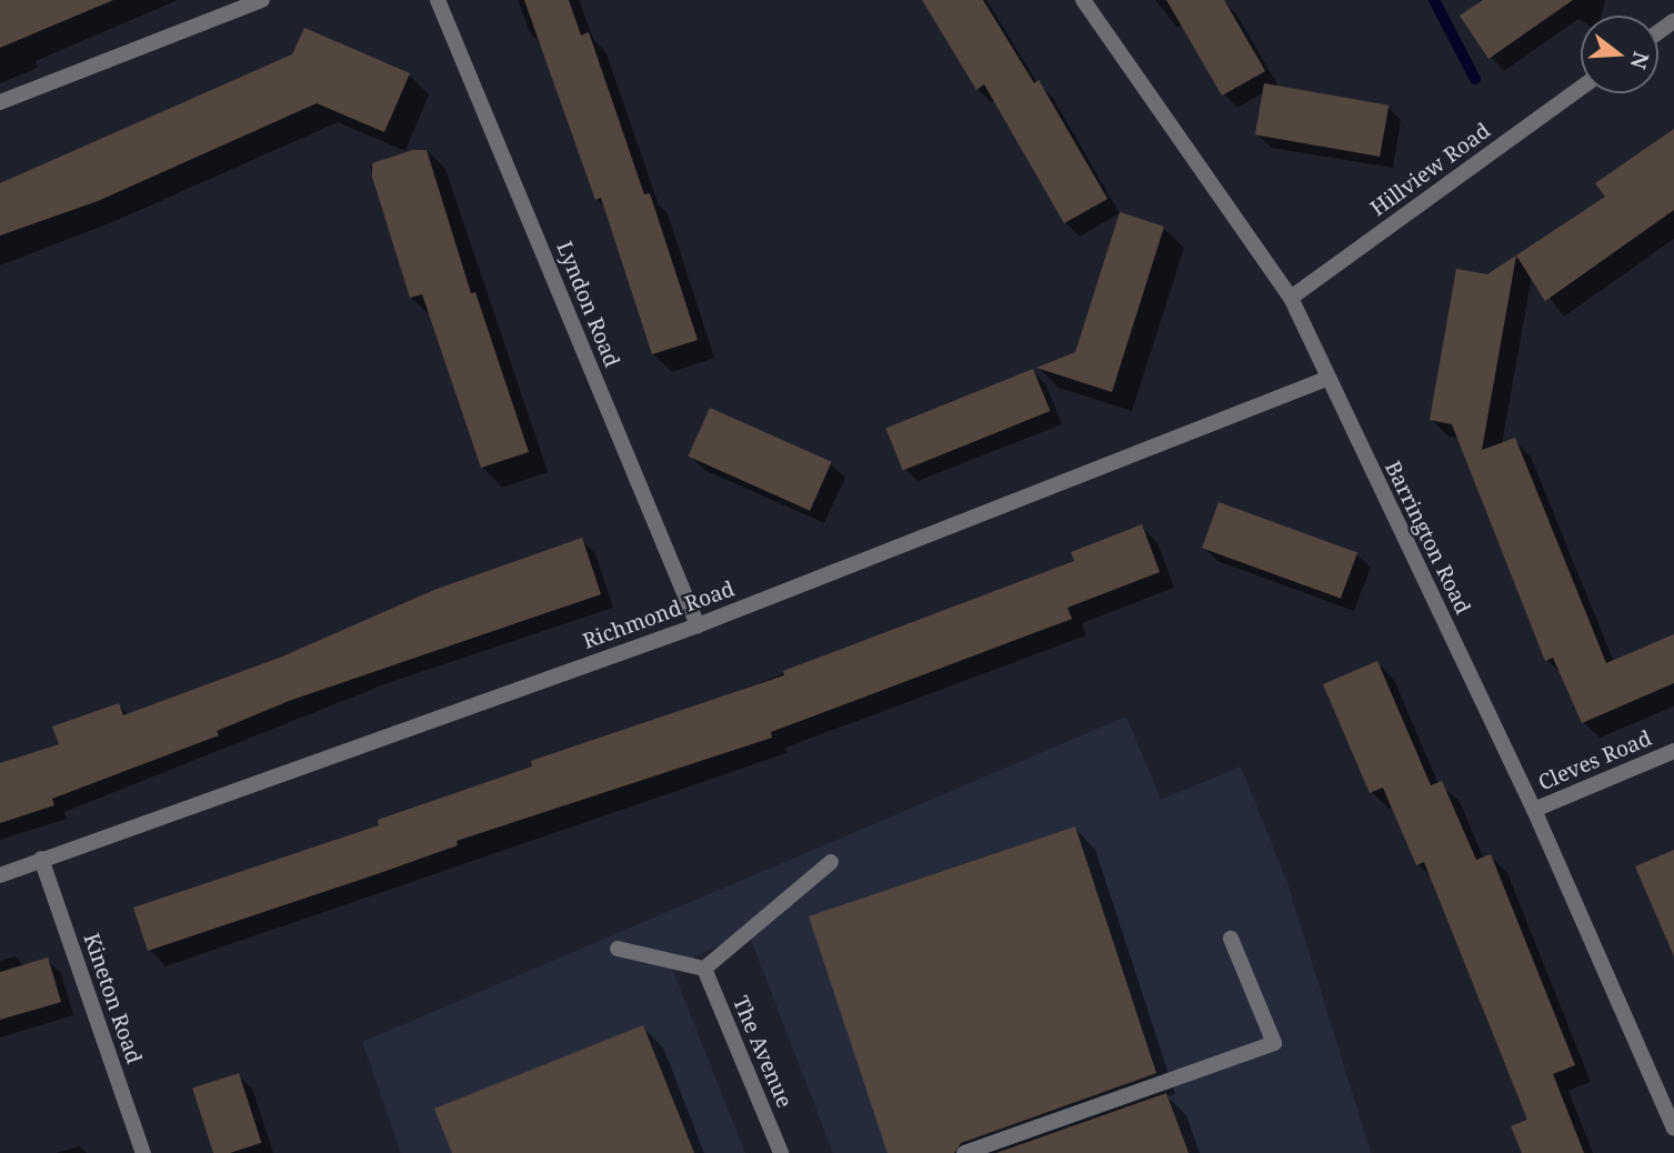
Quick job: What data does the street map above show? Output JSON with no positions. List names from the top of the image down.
{
  "streets": {
    "street": [
      "Hillview Road",
      "Lyndon Road",
      "Barrington Road",
      "Richmond Road",
      "Cleves Road",
      "Kineton Road",
      "The Avenue"
    ]
  },
  "crossings": [
    ["Hillview Road", "Barrington Road"],
    ["Lyndon Road", "Richmond Road"],
    ["Barrington Road", "Richmond Road"],
    ["Barrington Road", "Cleves Road"],
    ["Richmond Road", "Kineton Road"]
  ],
  "north": "right"
}
